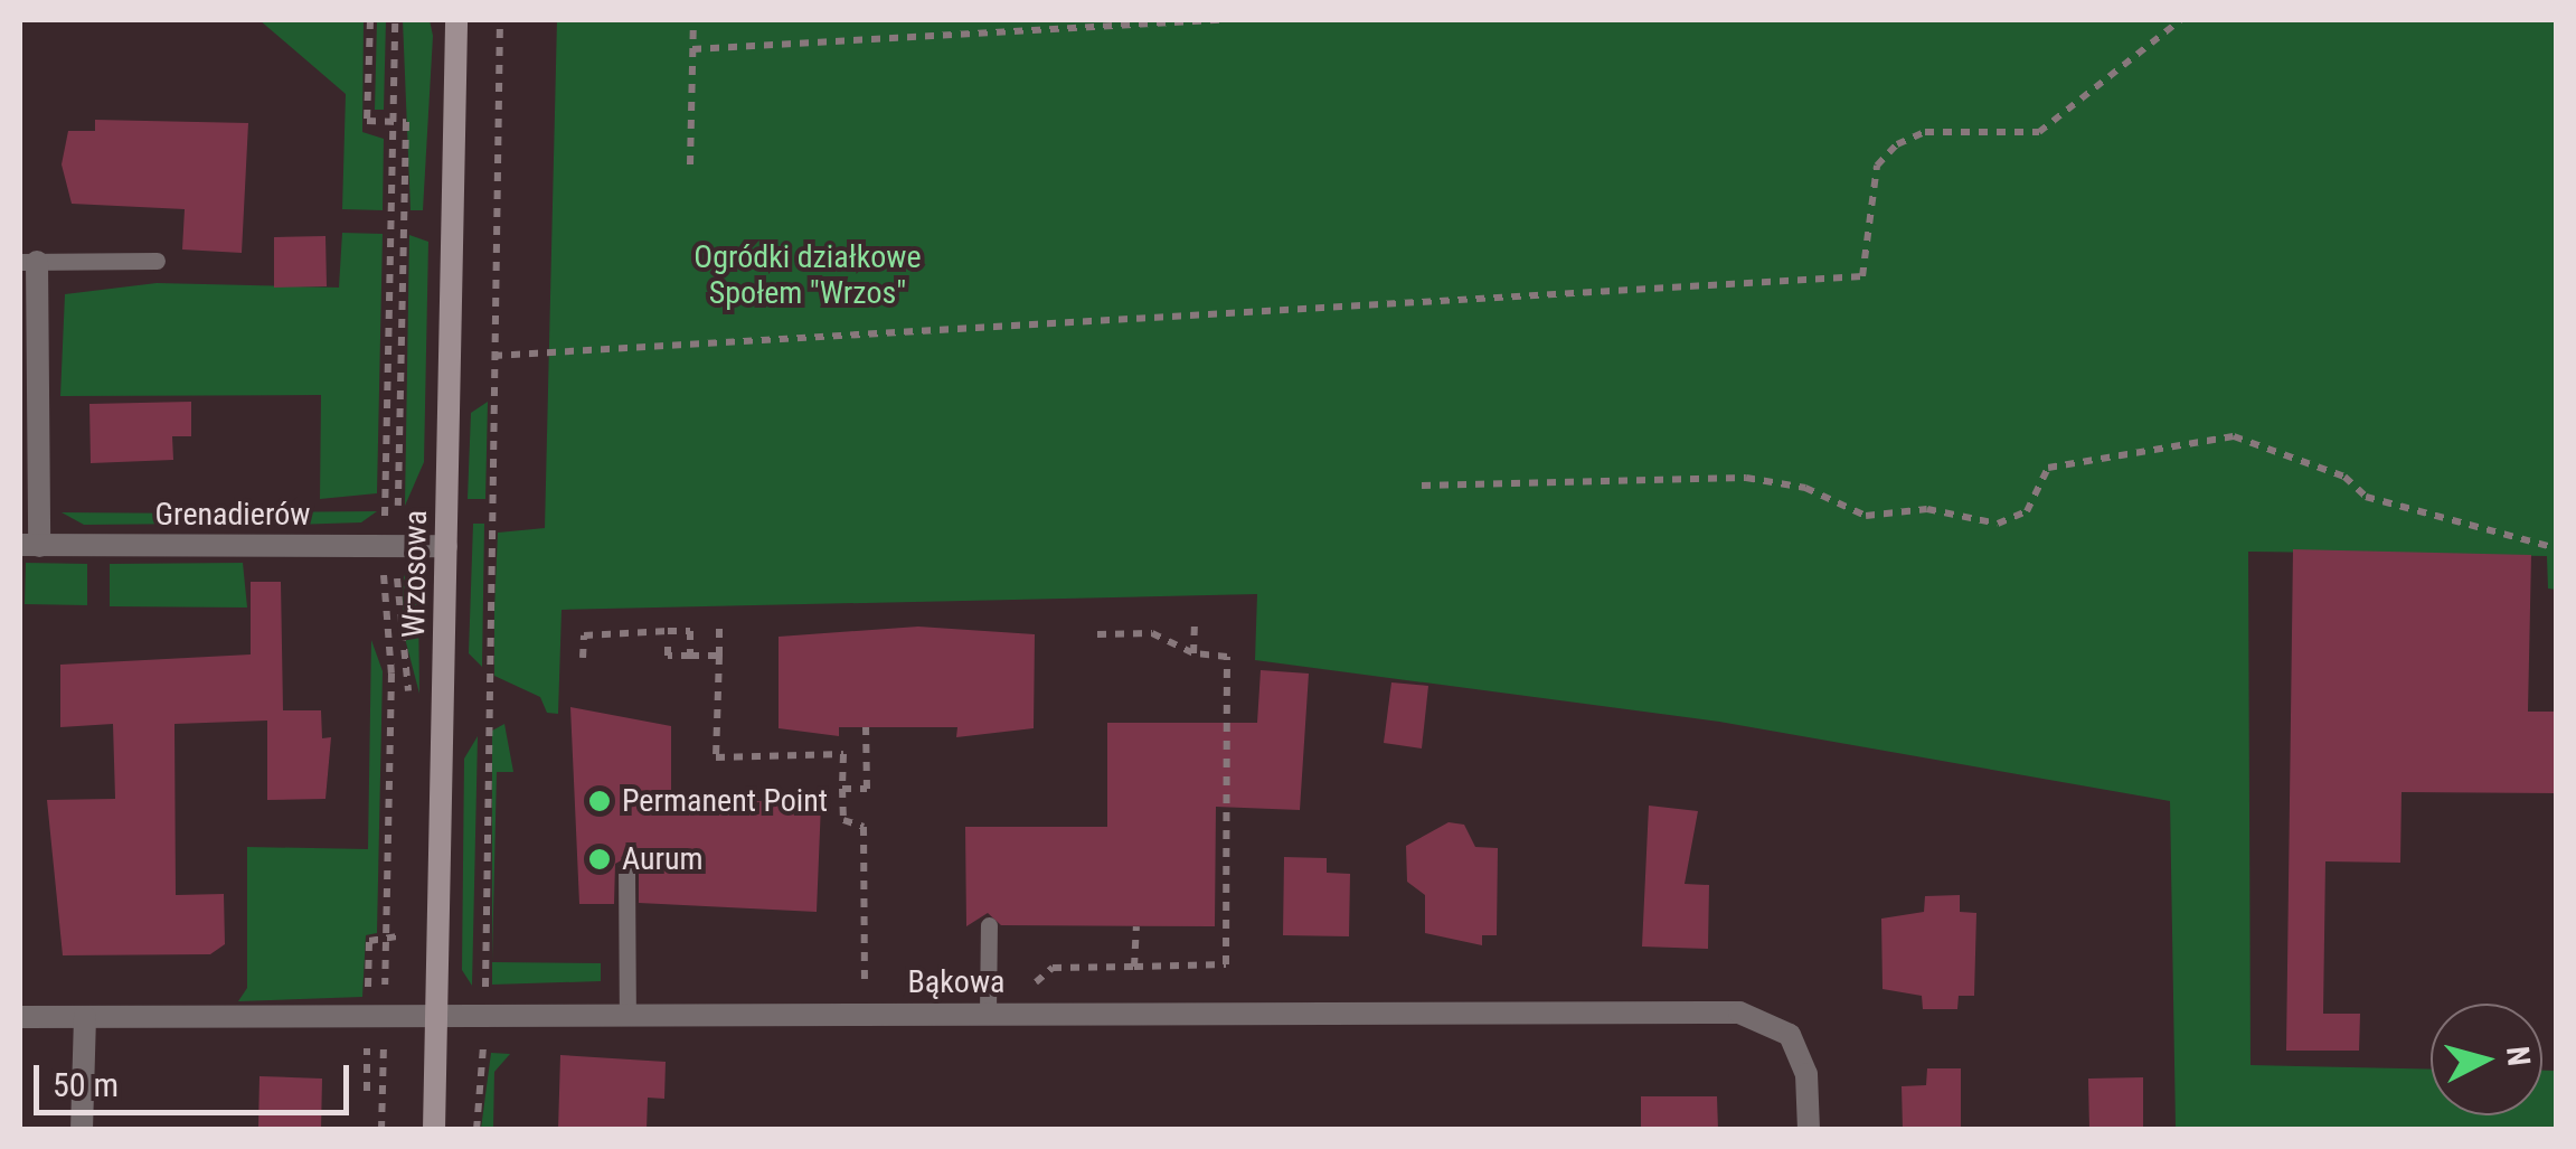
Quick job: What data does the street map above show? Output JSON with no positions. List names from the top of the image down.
{
  "streets": {
    "street": ["Grenadierów", "Wrzosowa", "Bąkowa"]
  },
  "crossings": [
    ["Grenadierów", "Wrzosowa"],
    ["Wrzosowa", "Bąkowa"]
  ],
  "parks": ["Ogródki działkowe Społem \"Wrzos\""],
  "places": ["Permanent Point", "Aurum"],
  "scale_bar": "50 m",
  "north": "right"
}
